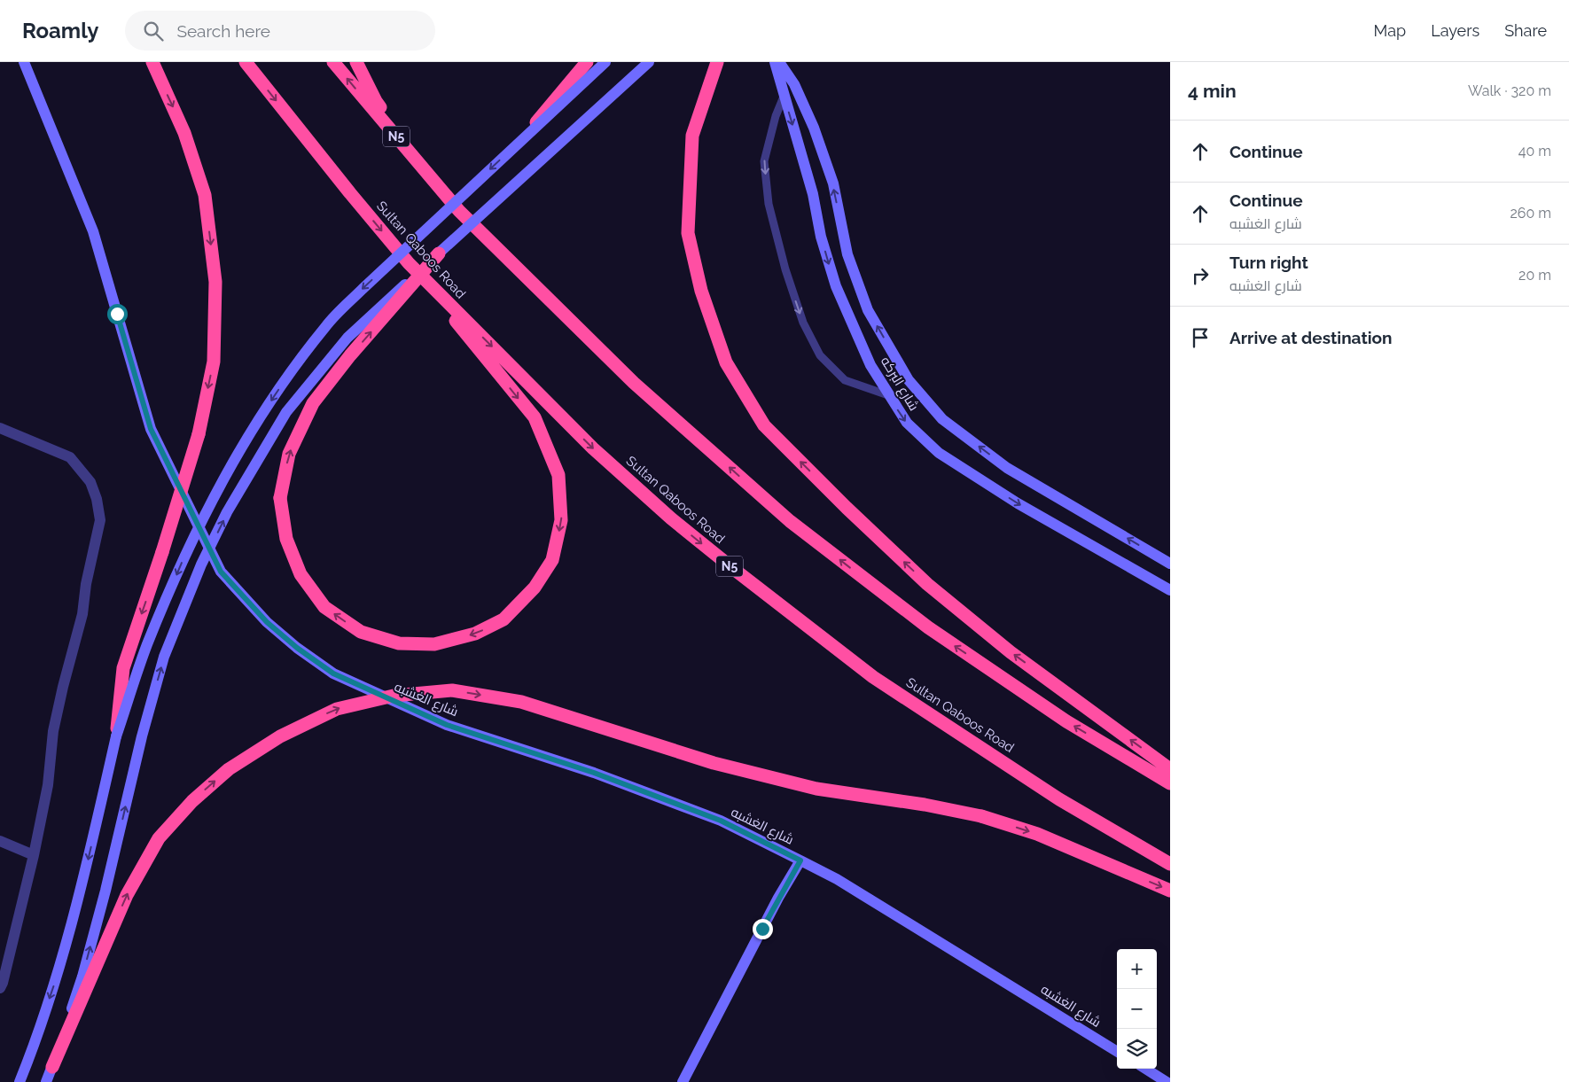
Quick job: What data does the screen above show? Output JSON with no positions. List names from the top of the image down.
{
  "streets": {
    "highway": ["N5", "Sultan Qaboos Road"],
    "street": ["شارع البركه", "شارع الغشبه"]
  },
  "page": {
    "header": "Roamly",
    "search": "Search here",
    "nav": ["Map", "Layers", "Share"],
    "heading": ["4 min", "Walk · 320 m"],
    "list": [
      ["Continue", "40 m"],
      ["Continue", "شارع الغشبه", "260 m"],
      ["Turn right", "شارع الغشبه", "20 m"],
      "Arrive at destination"
    ],
    "map_buttons": ["+", "−"]
  }
}
